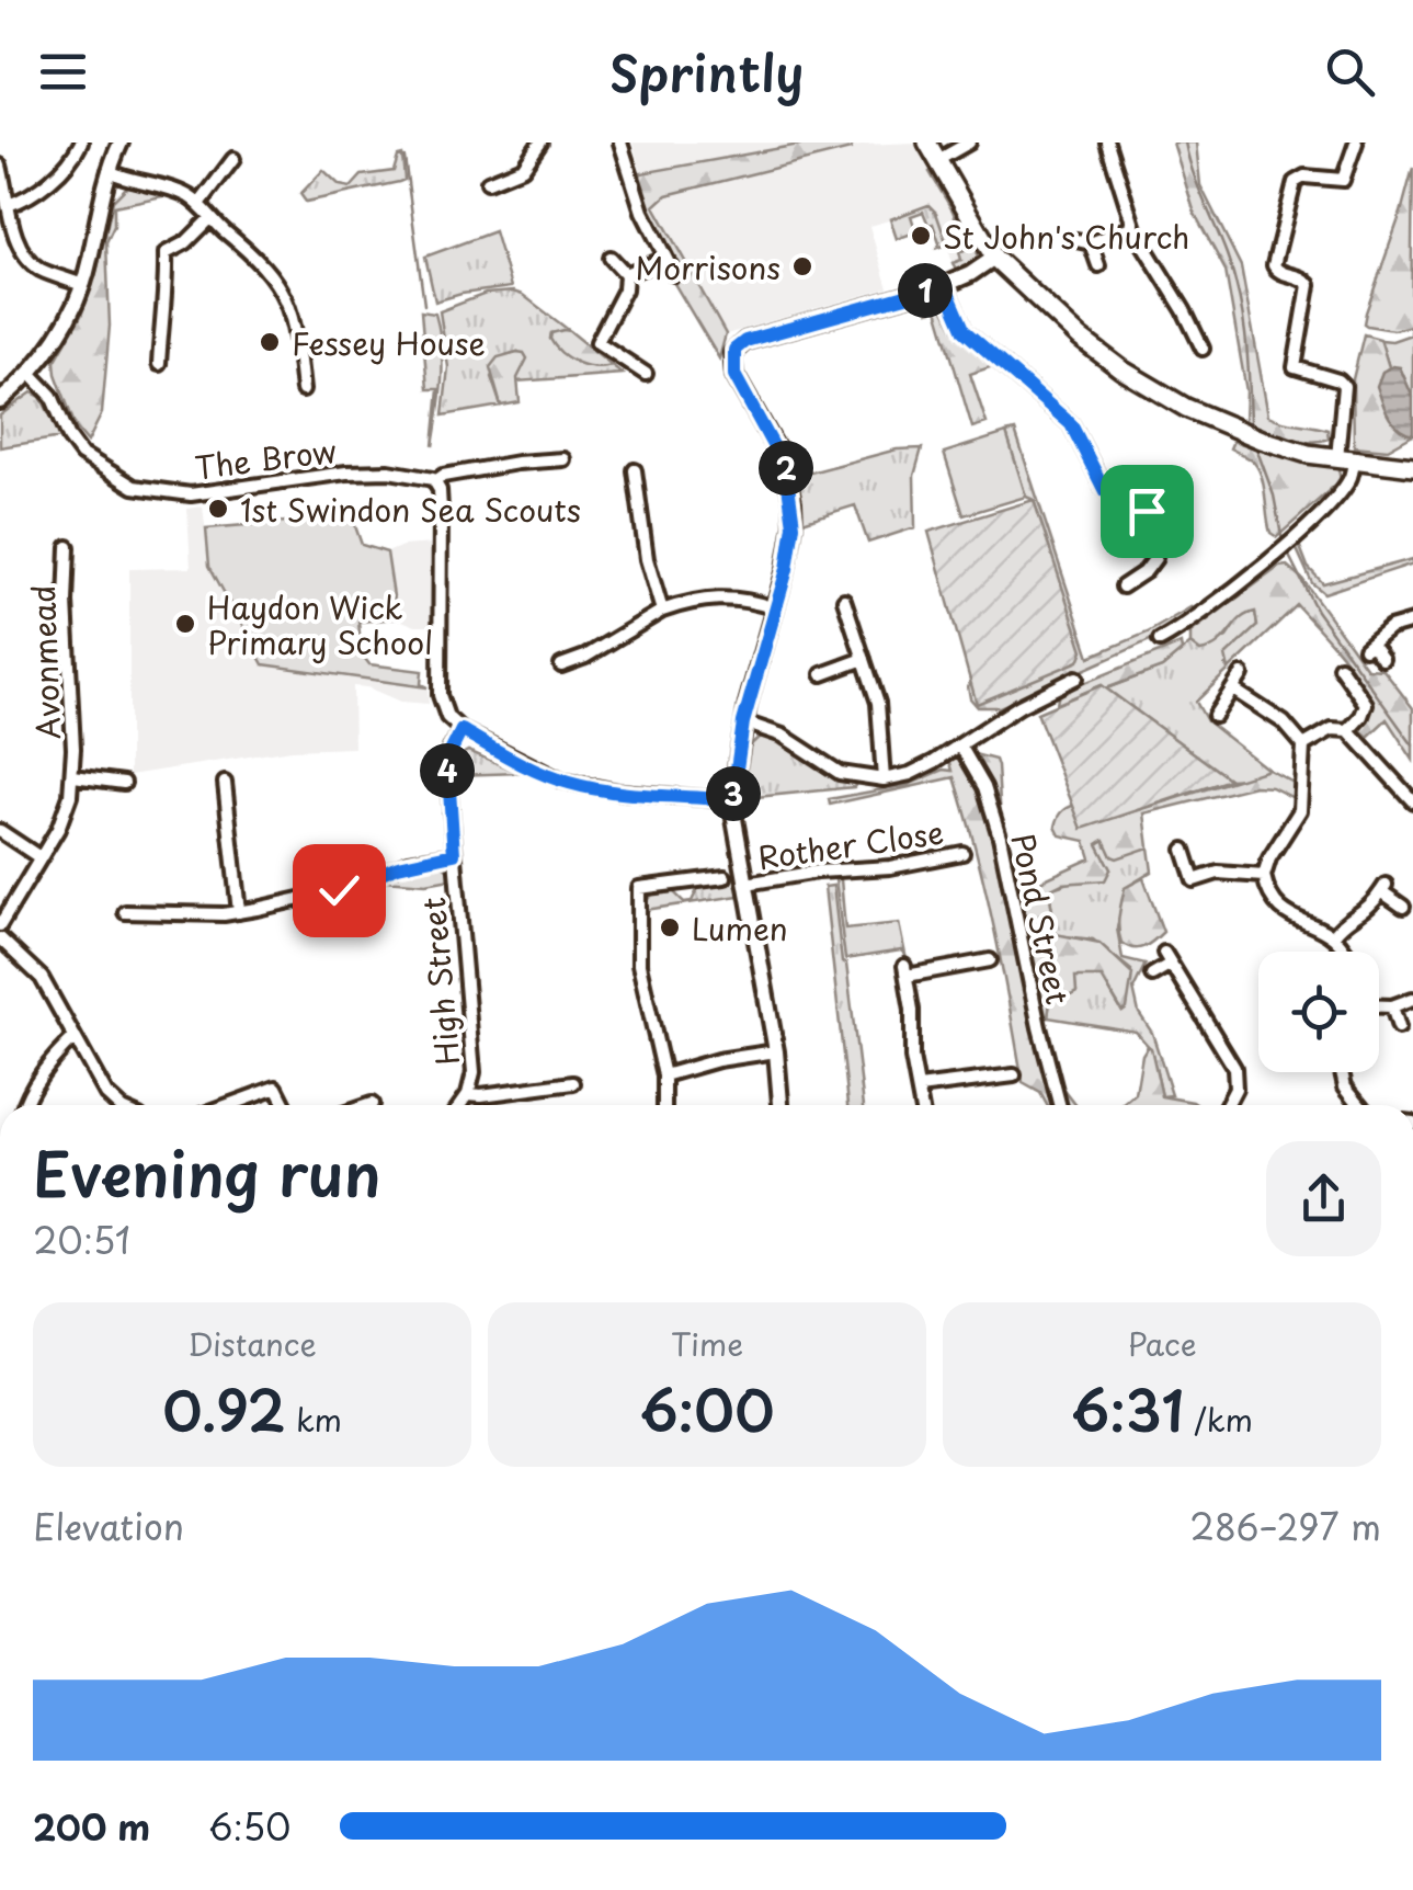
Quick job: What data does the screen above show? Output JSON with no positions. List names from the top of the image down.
{
  "streets": {
    "street": [
      "The Brow",
      "Avonmead",
      "Rother Close",
      "Pond Street",
      "High Street"
    ]
  },
  "places": [
    "St John's Church",
    "Morrisons",
    "Fessey House",
    "1st Swindon Sea Scouts",
    "Haydon Wick Primary School",
    "Lumen"
  ],
  "page": {
    "header": "Sprintly",
    "pins": [
      "1",
      "2",
      "4",
      "3"
    ],
    "heading": ["Evening run", "20:51"],
    "stats": [
      ["Distance", "0.92 km"],
      ["Time", "6:00"],
      ["Pace", "6:31 /km"]
    ],
    "chart": ["Elevation", "286–297 m"],
    "list": [
      {
        "name": "200 m",
        "note": "6:50"
      }
    ]
  }
}
